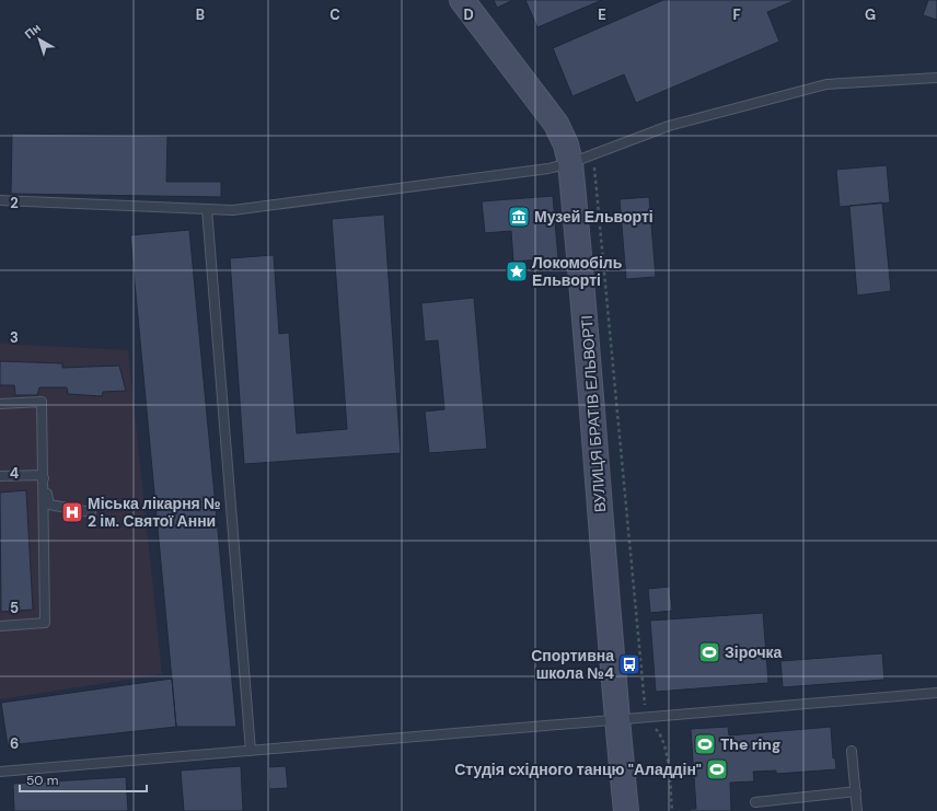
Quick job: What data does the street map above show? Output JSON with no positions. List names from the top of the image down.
{
  "streets": {
    "main road": ["ВУЛИЦЯ БРАТІВ ЕЛЬВОРТІ"]
  },
  "places": {
    "museum": ["Музей Ельворті"],
    "place": ["Локомобіль Ельворті"],
    "hospital": ["Міська лікарня № 2 ім. Святої Анни"],
    "sports": ["Зірочка", "The ring", "Студія східного танцю \"Аладдін\""],
    "bus stop": ["Спортивна школа №4"]
  },
  "scale_bar": "50 m",
  "north": "top left",
  "grid": {
    "columns": [
      "B",
      "C",
      "D",
      "E",
      "F",
      "G"
    ],
    "rows": [
      "2",
      "3",
      "4",
      "5",
      "6"
    ]
  }
}
